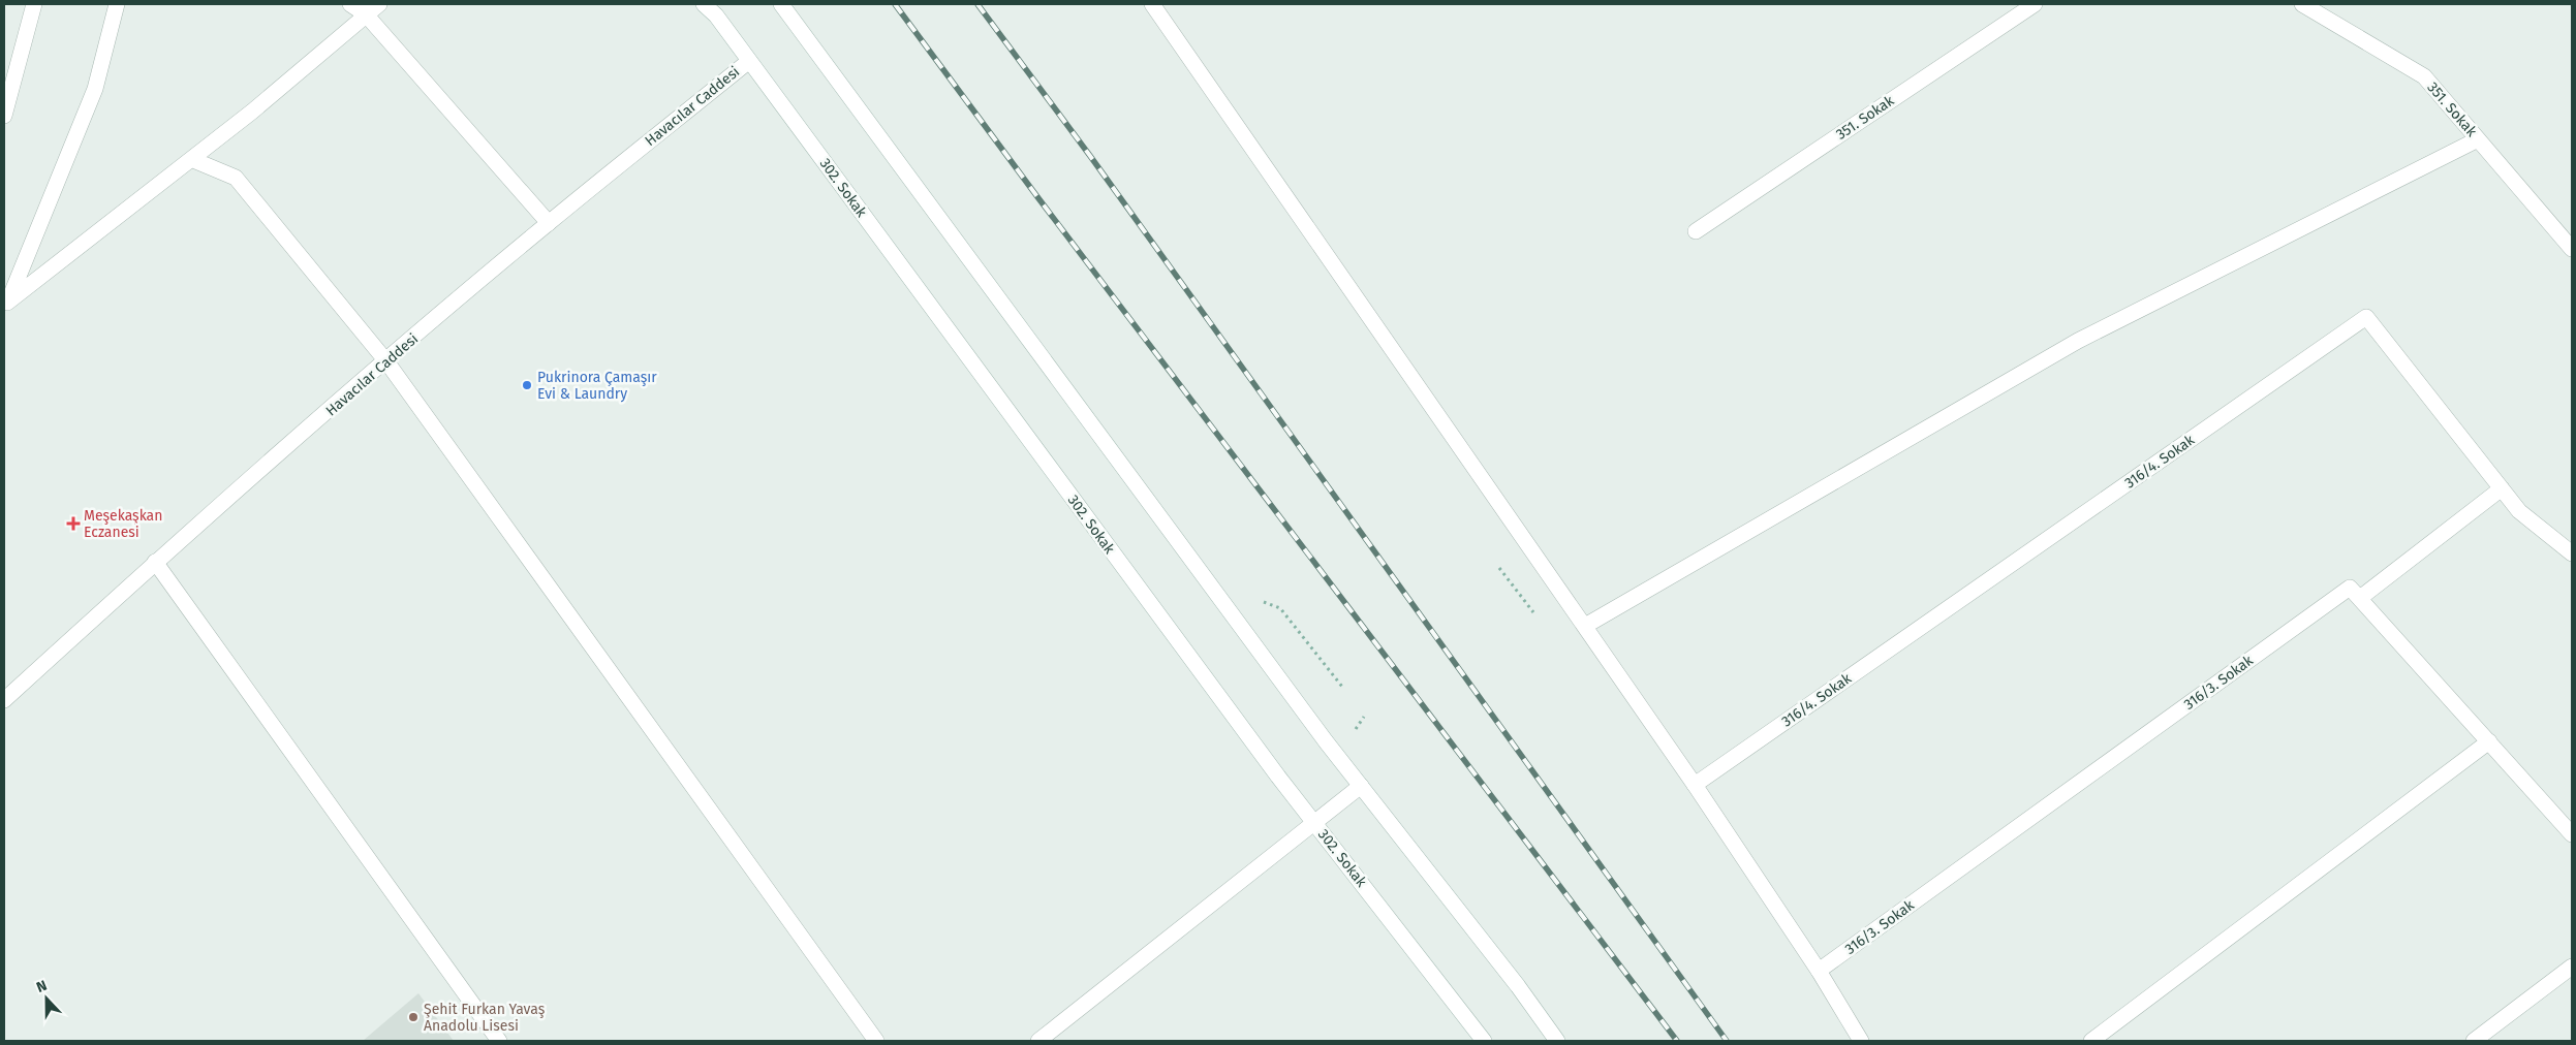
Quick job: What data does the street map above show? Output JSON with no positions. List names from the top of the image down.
{
  "streets": {
    "street": [
      "Havacılar Caddesi",
      "351. Sokak",
      "302. Sokak",
      "316/4. Sokak",
      "316/3. Sokak"
    ]
  },
  "crossings": [
    ["Havacılar Caddesi", "302. Sokak"]
  ],
  "places": {
    "other": ["Pukrinora Çamaşır Evi & Laundry", "Şehit Furkan Yavaş Anadolu Lisesi"],
    "health": ["Meşekaşkan Eczanesi"]
  },
  "north": "top"
}
